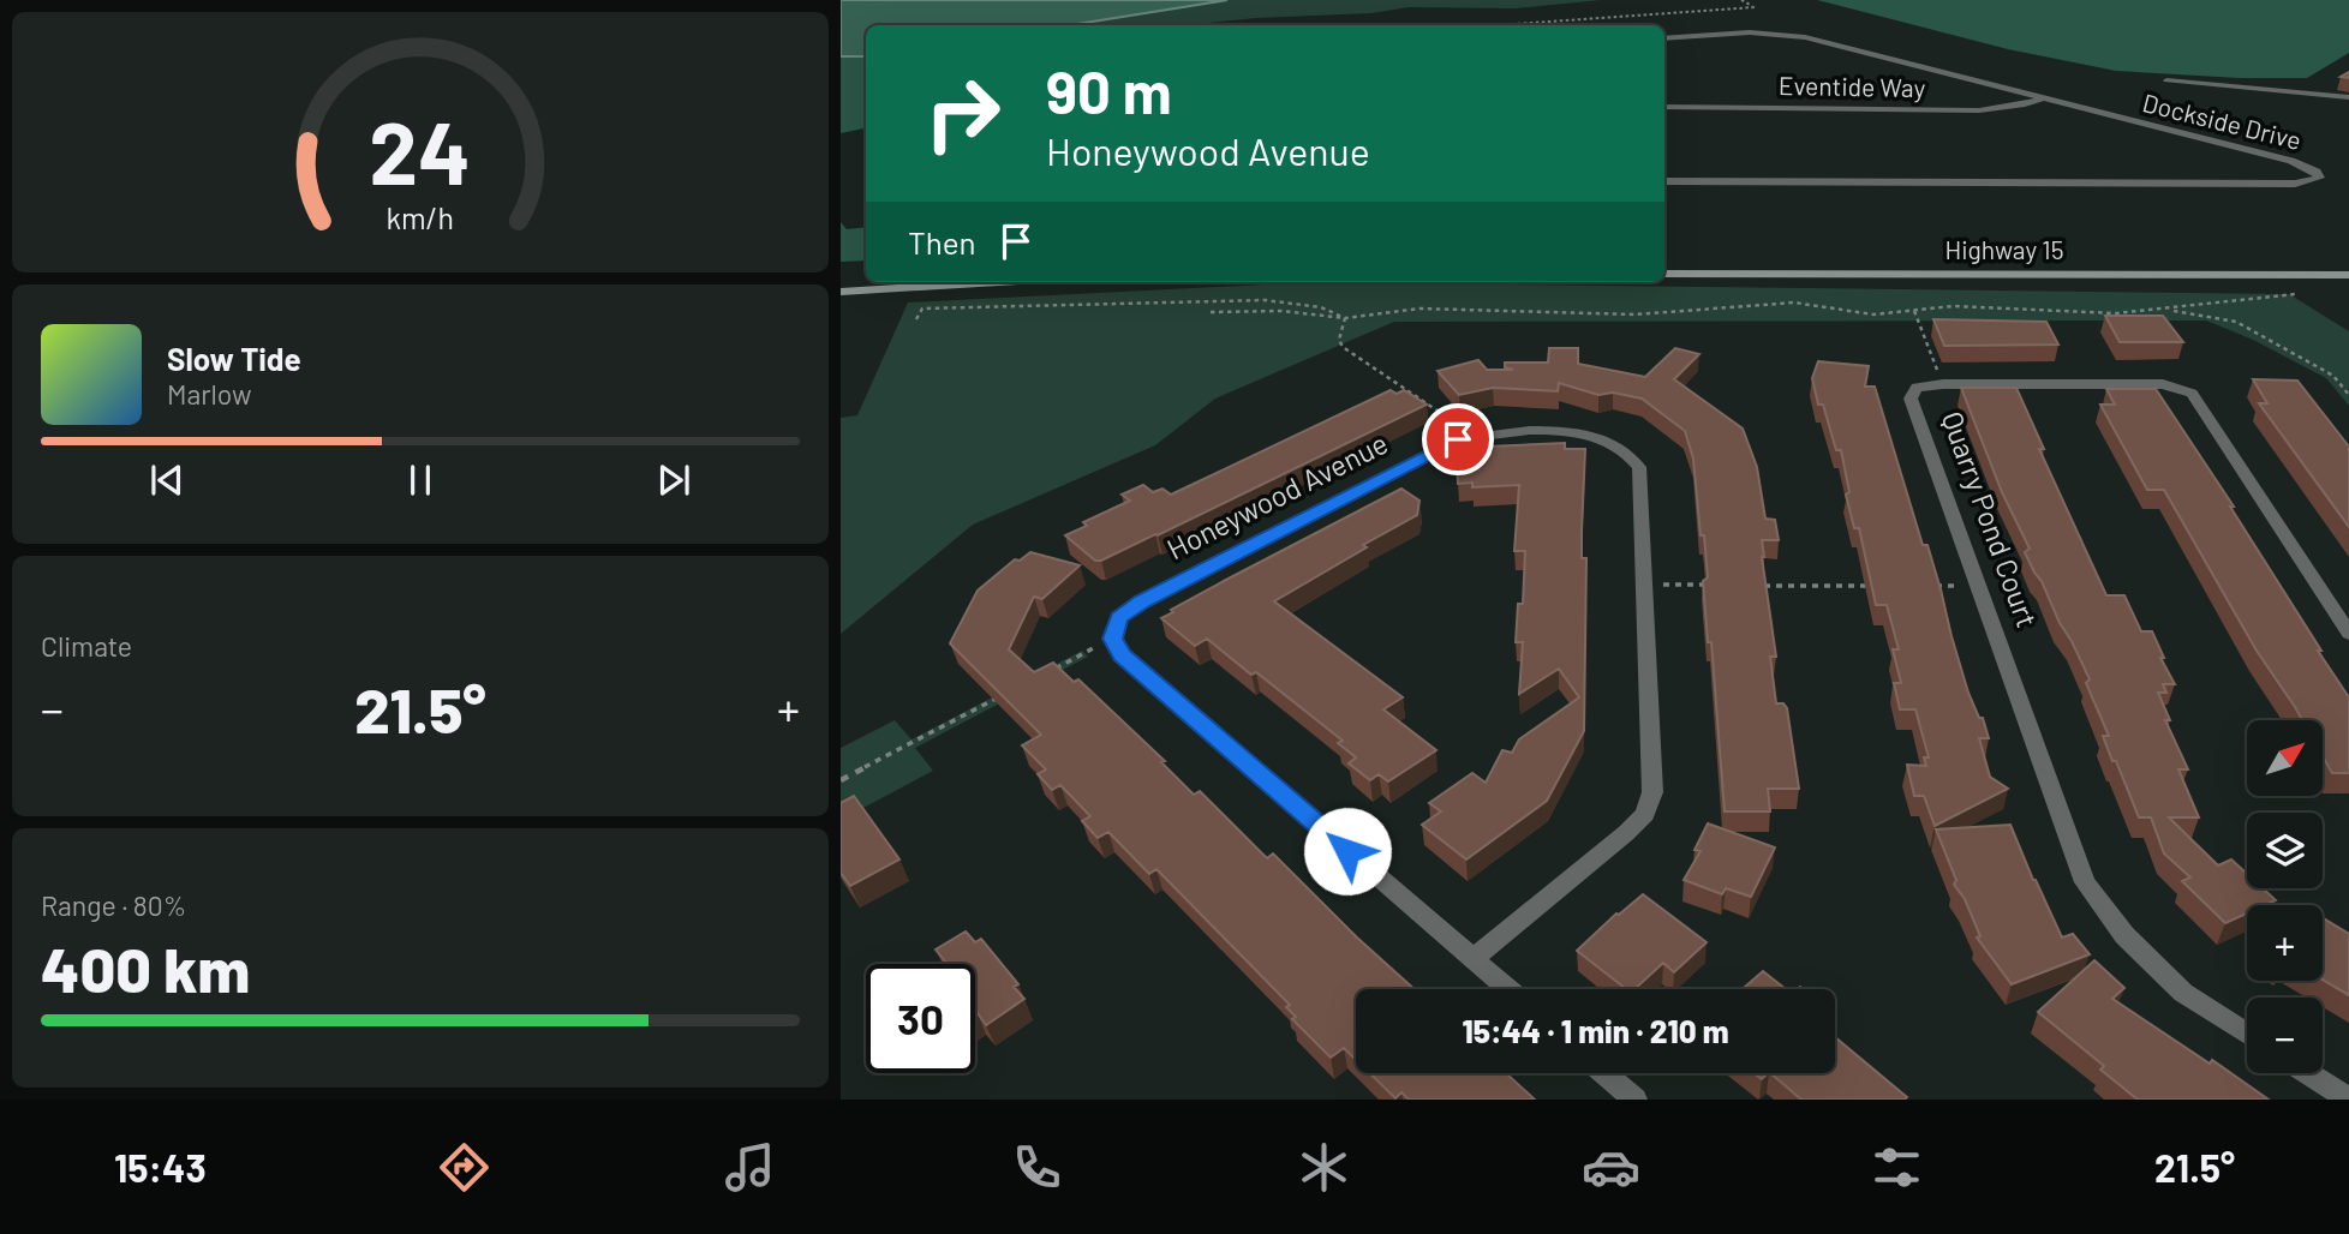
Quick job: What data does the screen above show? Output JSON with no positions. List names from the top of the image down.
{
  "streets": {
    "main road": ["Highway 15"],
    "street": [
      "Eventide Way",
      "Dockside Drive",
      "Honeywood Avenue",
      "Quarry Pond Court"
    ]
  },
  "crossings": [
    ["Eventide Way", "Dockside Drive"]
  ],
  "north": "top right",
  "page": {
    "turn": ["90 m", "Honeywood Avenue"],
    "then": "Then",
    "song": ["Slow Tide", "Marlow"],
    "tile": [
      "Climate",
      ["Range · 80%", "400 km"]
    ],
    "heat": ["−", "21.5°", "+"],
    "map_buttons": ["+", "−"],
    "limit": "30",
    "trip": "15:44 · 1 min · 210 m",
    "tabs": ["15:43", "21.5°"],
    "gauge": ["24", "km/h"]
  }
}
